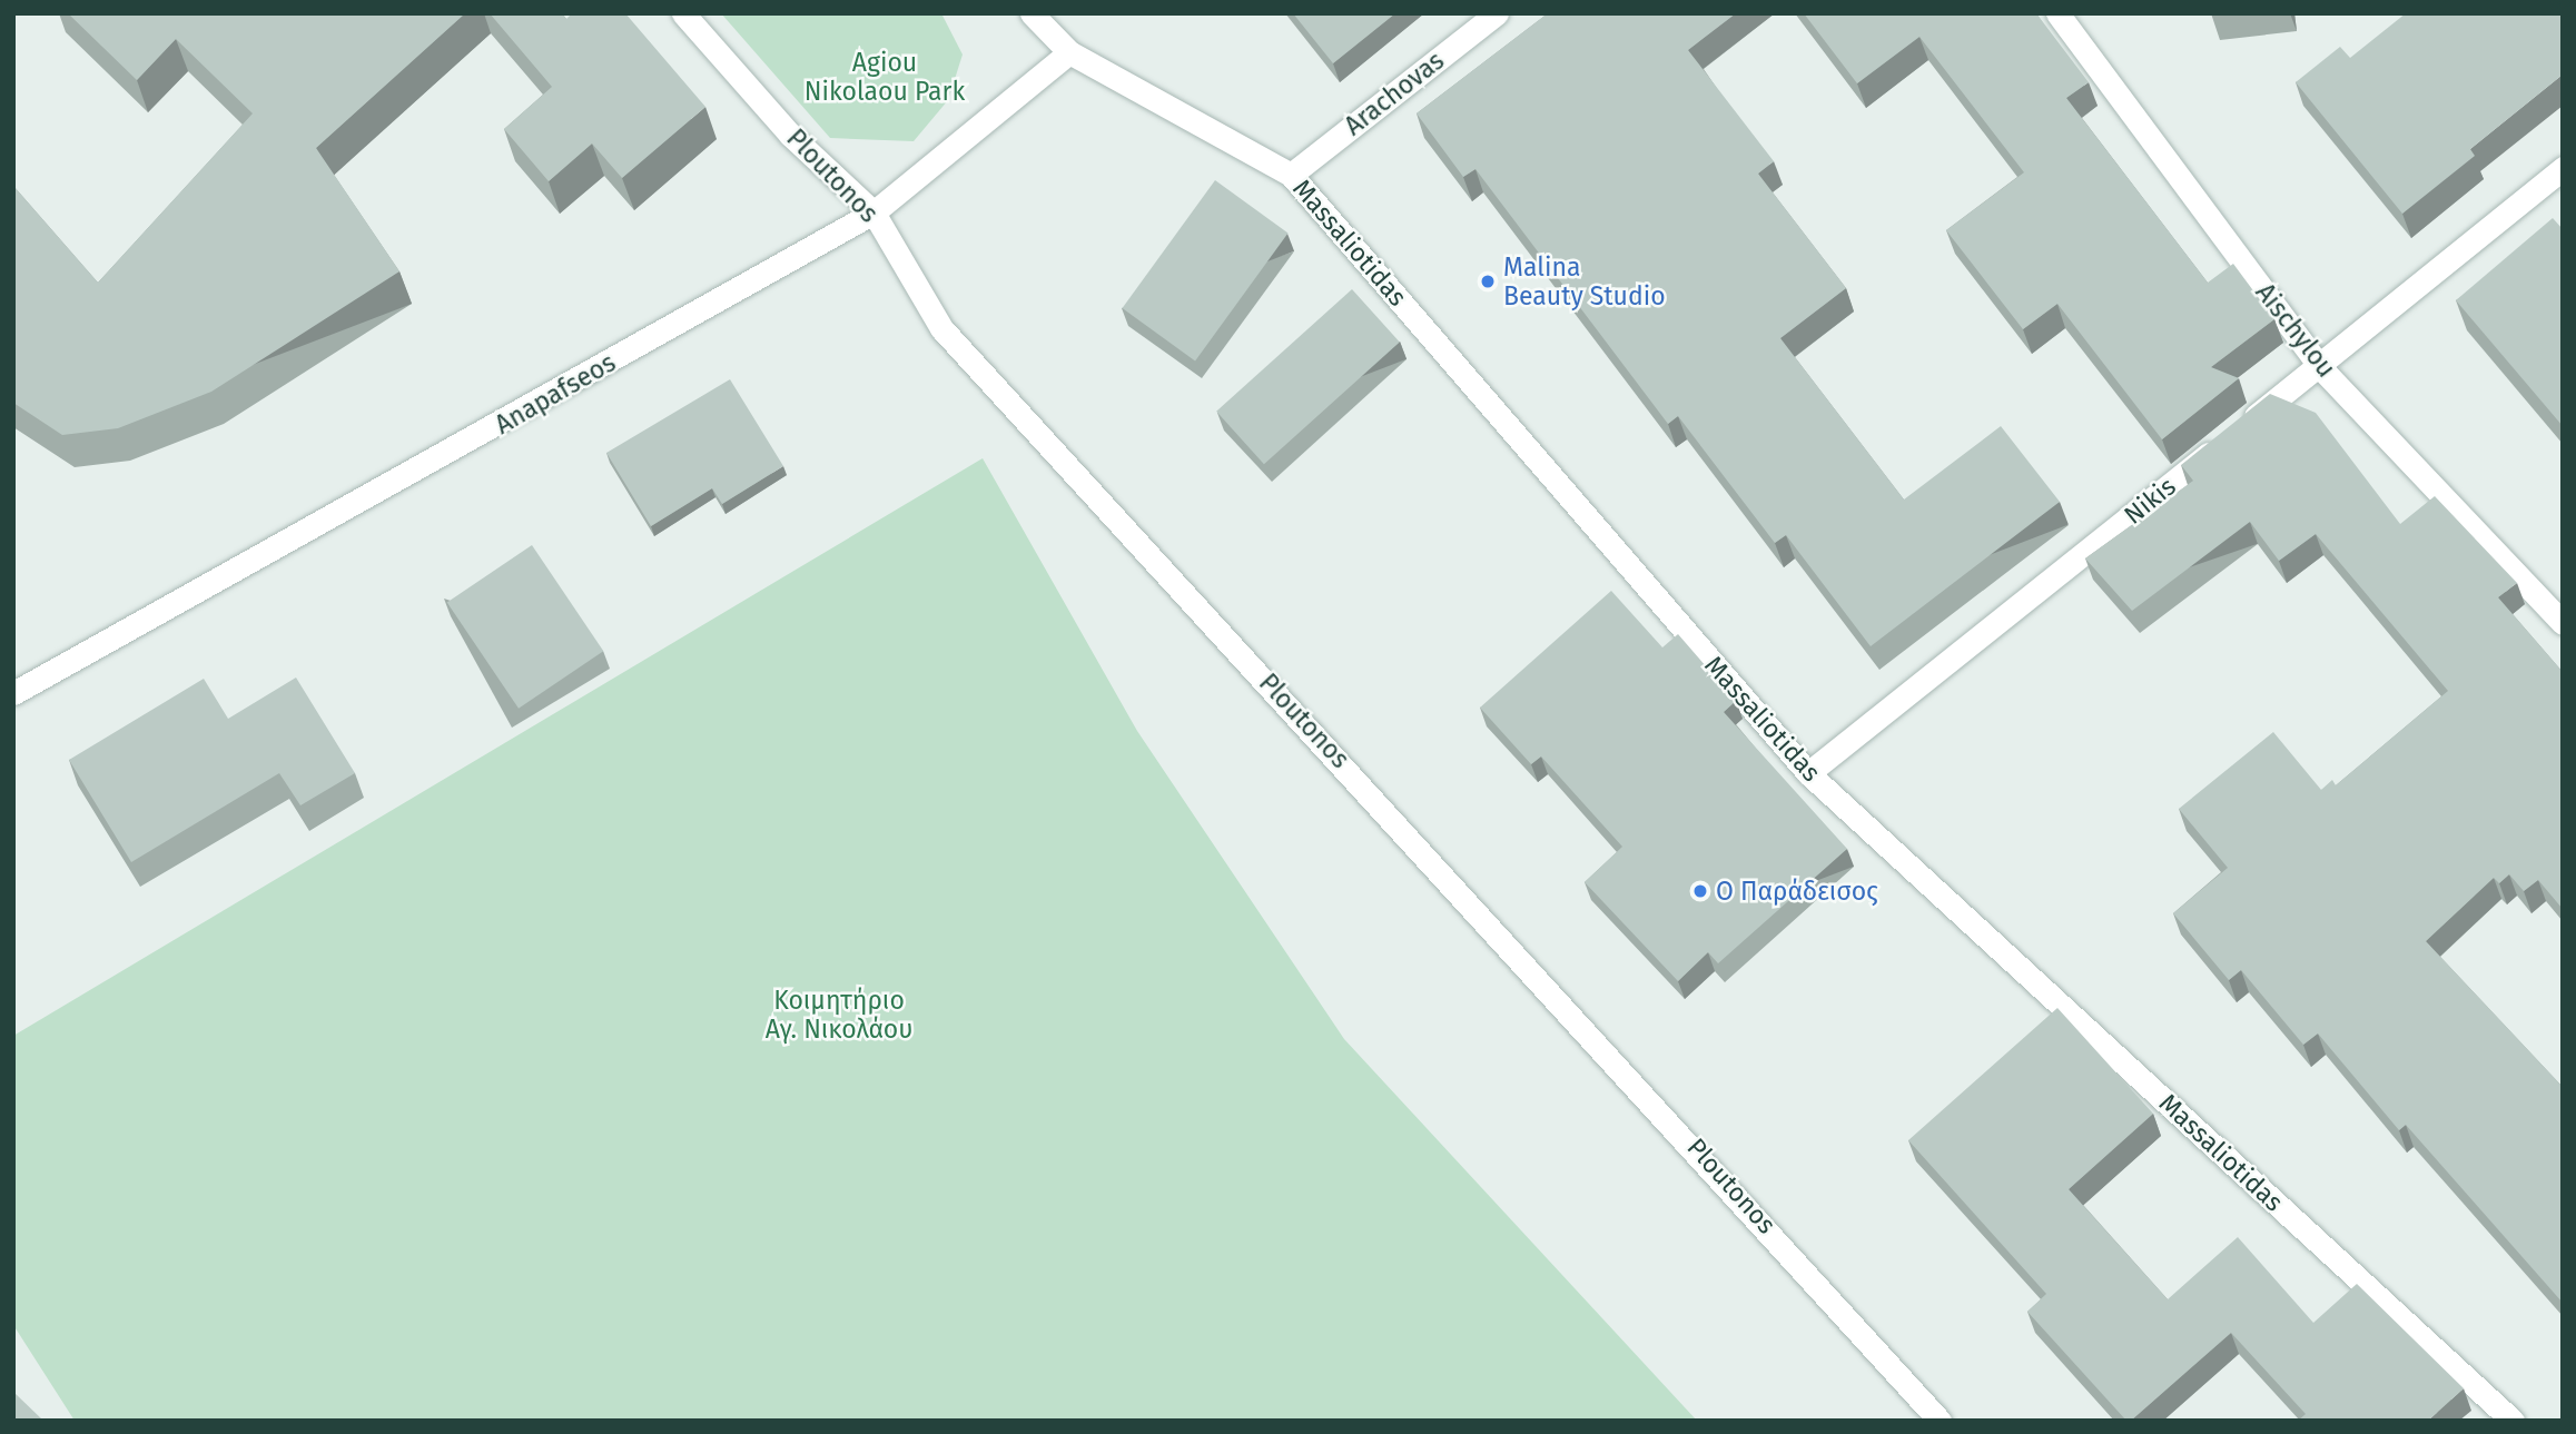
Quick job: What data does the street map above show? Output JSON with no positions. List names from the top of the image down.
{
  "streets": {
    "street": [
      "Arachovas",
      "Ploutonos",
      "Massaliotidas",
      "Aischylou",
      "Anapafseos",
      "Nikis"
    ]
  },
  "crossings": [
    ["Arachovas", "Massaliotidas"],
    ["Ploutonos", "Anapafseos"],
    ["Massaliotidas", "Anapafseos"],
    ["Massaliotidas", "Nikis"],
    ["Aischylou", "Nikis"]
  ],
  "parks": ["Agiou Nikolaou Park", "Κοιμητήριο Αγ. Νικολάου"],
  "places": ["Malina Beauty Studio", "Ο Παράδεισος"]
}
